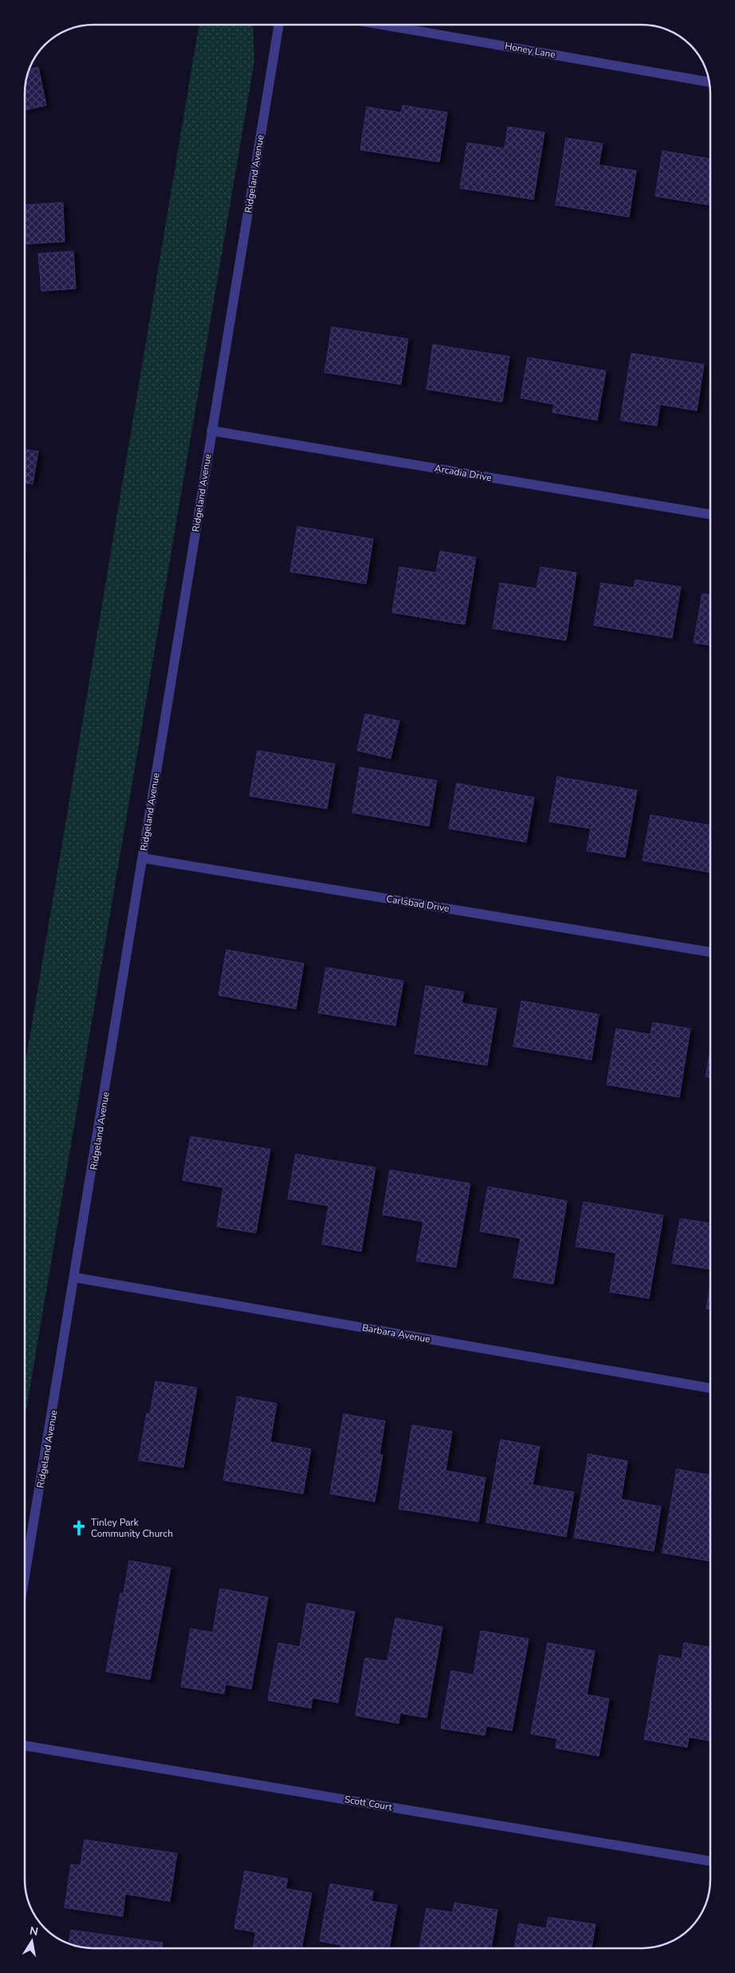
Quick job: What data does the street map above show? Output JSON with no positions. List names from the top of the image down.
{
  "streets": {
    "street": [
      "Honey Lane",
      "Ridgeland Avenue",
      "Arcadia Drive",
      "Carlsbad Drive",
      "Barbara Avenue",
      "Scott Court"
    ]
  },
  "crossings": [
    ["Ridgeland Avenue", "Arcadia Drive"],
    ["Ridgeland Avenue", "Carlsbad Drive"],
    ["Ridgeland Avenue", "Barbara Avenue"]
  ],
  "places": {
    "church": ["Tinley Park Community Church"]
  },
  "north": "top"
}
